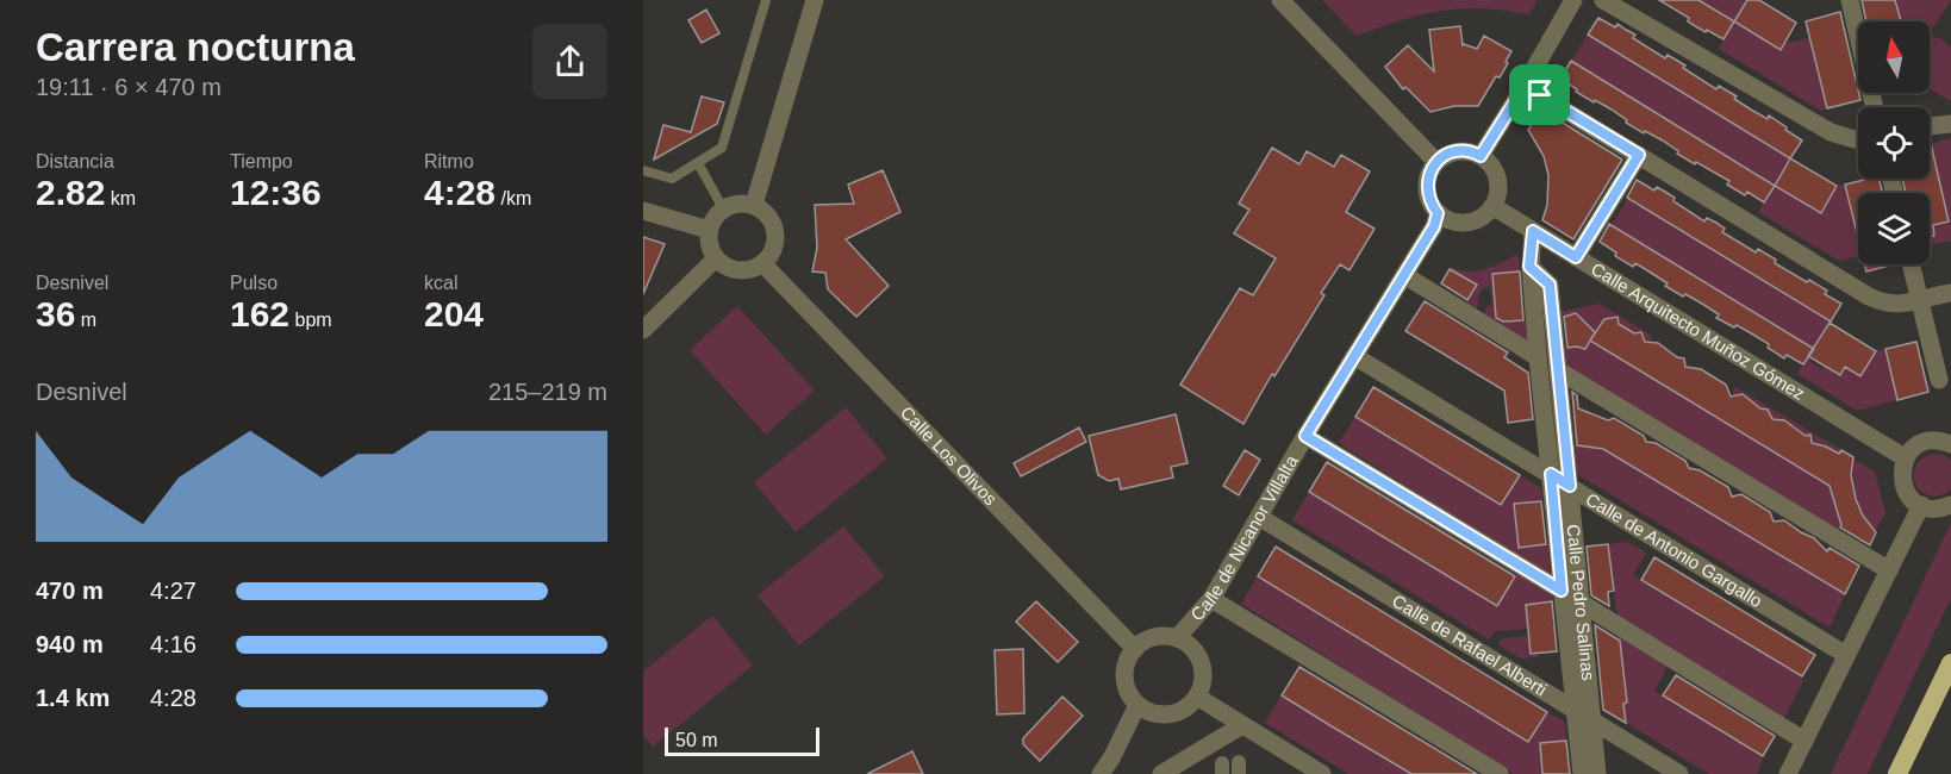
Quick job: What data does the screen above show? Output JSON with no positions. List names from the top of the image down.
{
  "streets": {
    "street": [
      "Calle Arquitecto Muñoz Gómez",
      "Calle Los Olivos",
      "Calle de Nicanor Villalta",
      "Calle de Antonio Gargallo",
      "Calle Pedro Salinas",
      "Calle de Rafael Alberti"
    ]
  },
  "crossings": [
    ["Calle Arquitecto Muñoz Gómez", "Calle de Nicanor Villalta"],
    ["Calle Arquitecto Muñoz Gómez", "Calle Pedro Salinas"],
    ["Calle Los Olivos", "Calle de Nicanor Villalta"],
    ["Calle de Nicanor Villalta", "Calle de Antonio Gargallo"],
    ["Calle de Nicanor Villalta", "Calle de Rafael Alberti"],
    ["Calle de Antonio Gargallo", "Calle Pedro Salinas"],
    ["Calle Pedro Salinas", "Calle de Rafael Alberti"]
  ],
  "scale_bar": "50 m",
  "north": "top",
  "page": {
    "heading": ["Carrera nocturna", "19:11 · 6 × 470 m"],
    "stats": [
      ["Distancia", "2.82 km"],
      ["Tiempo", "12:36"],
      ["Ritmo", "4:28 /km"],
      ["Desnivel", "36 m"],
      ["Pulso", "162 bpm"],
      ["kcal", "204"]
    ],
    "chart": ["Desnivel", "215–219 m"],
    "list": [
      {
        "name": "470 m",
        "note": "4:27"
      },
      {
        "name": "940 m",
        "note": "4:16"
      },
      {
        "name": "1.4 km",
        "note": "4:28"
      }
    ],
    "scale": "50 m"
  }
}
